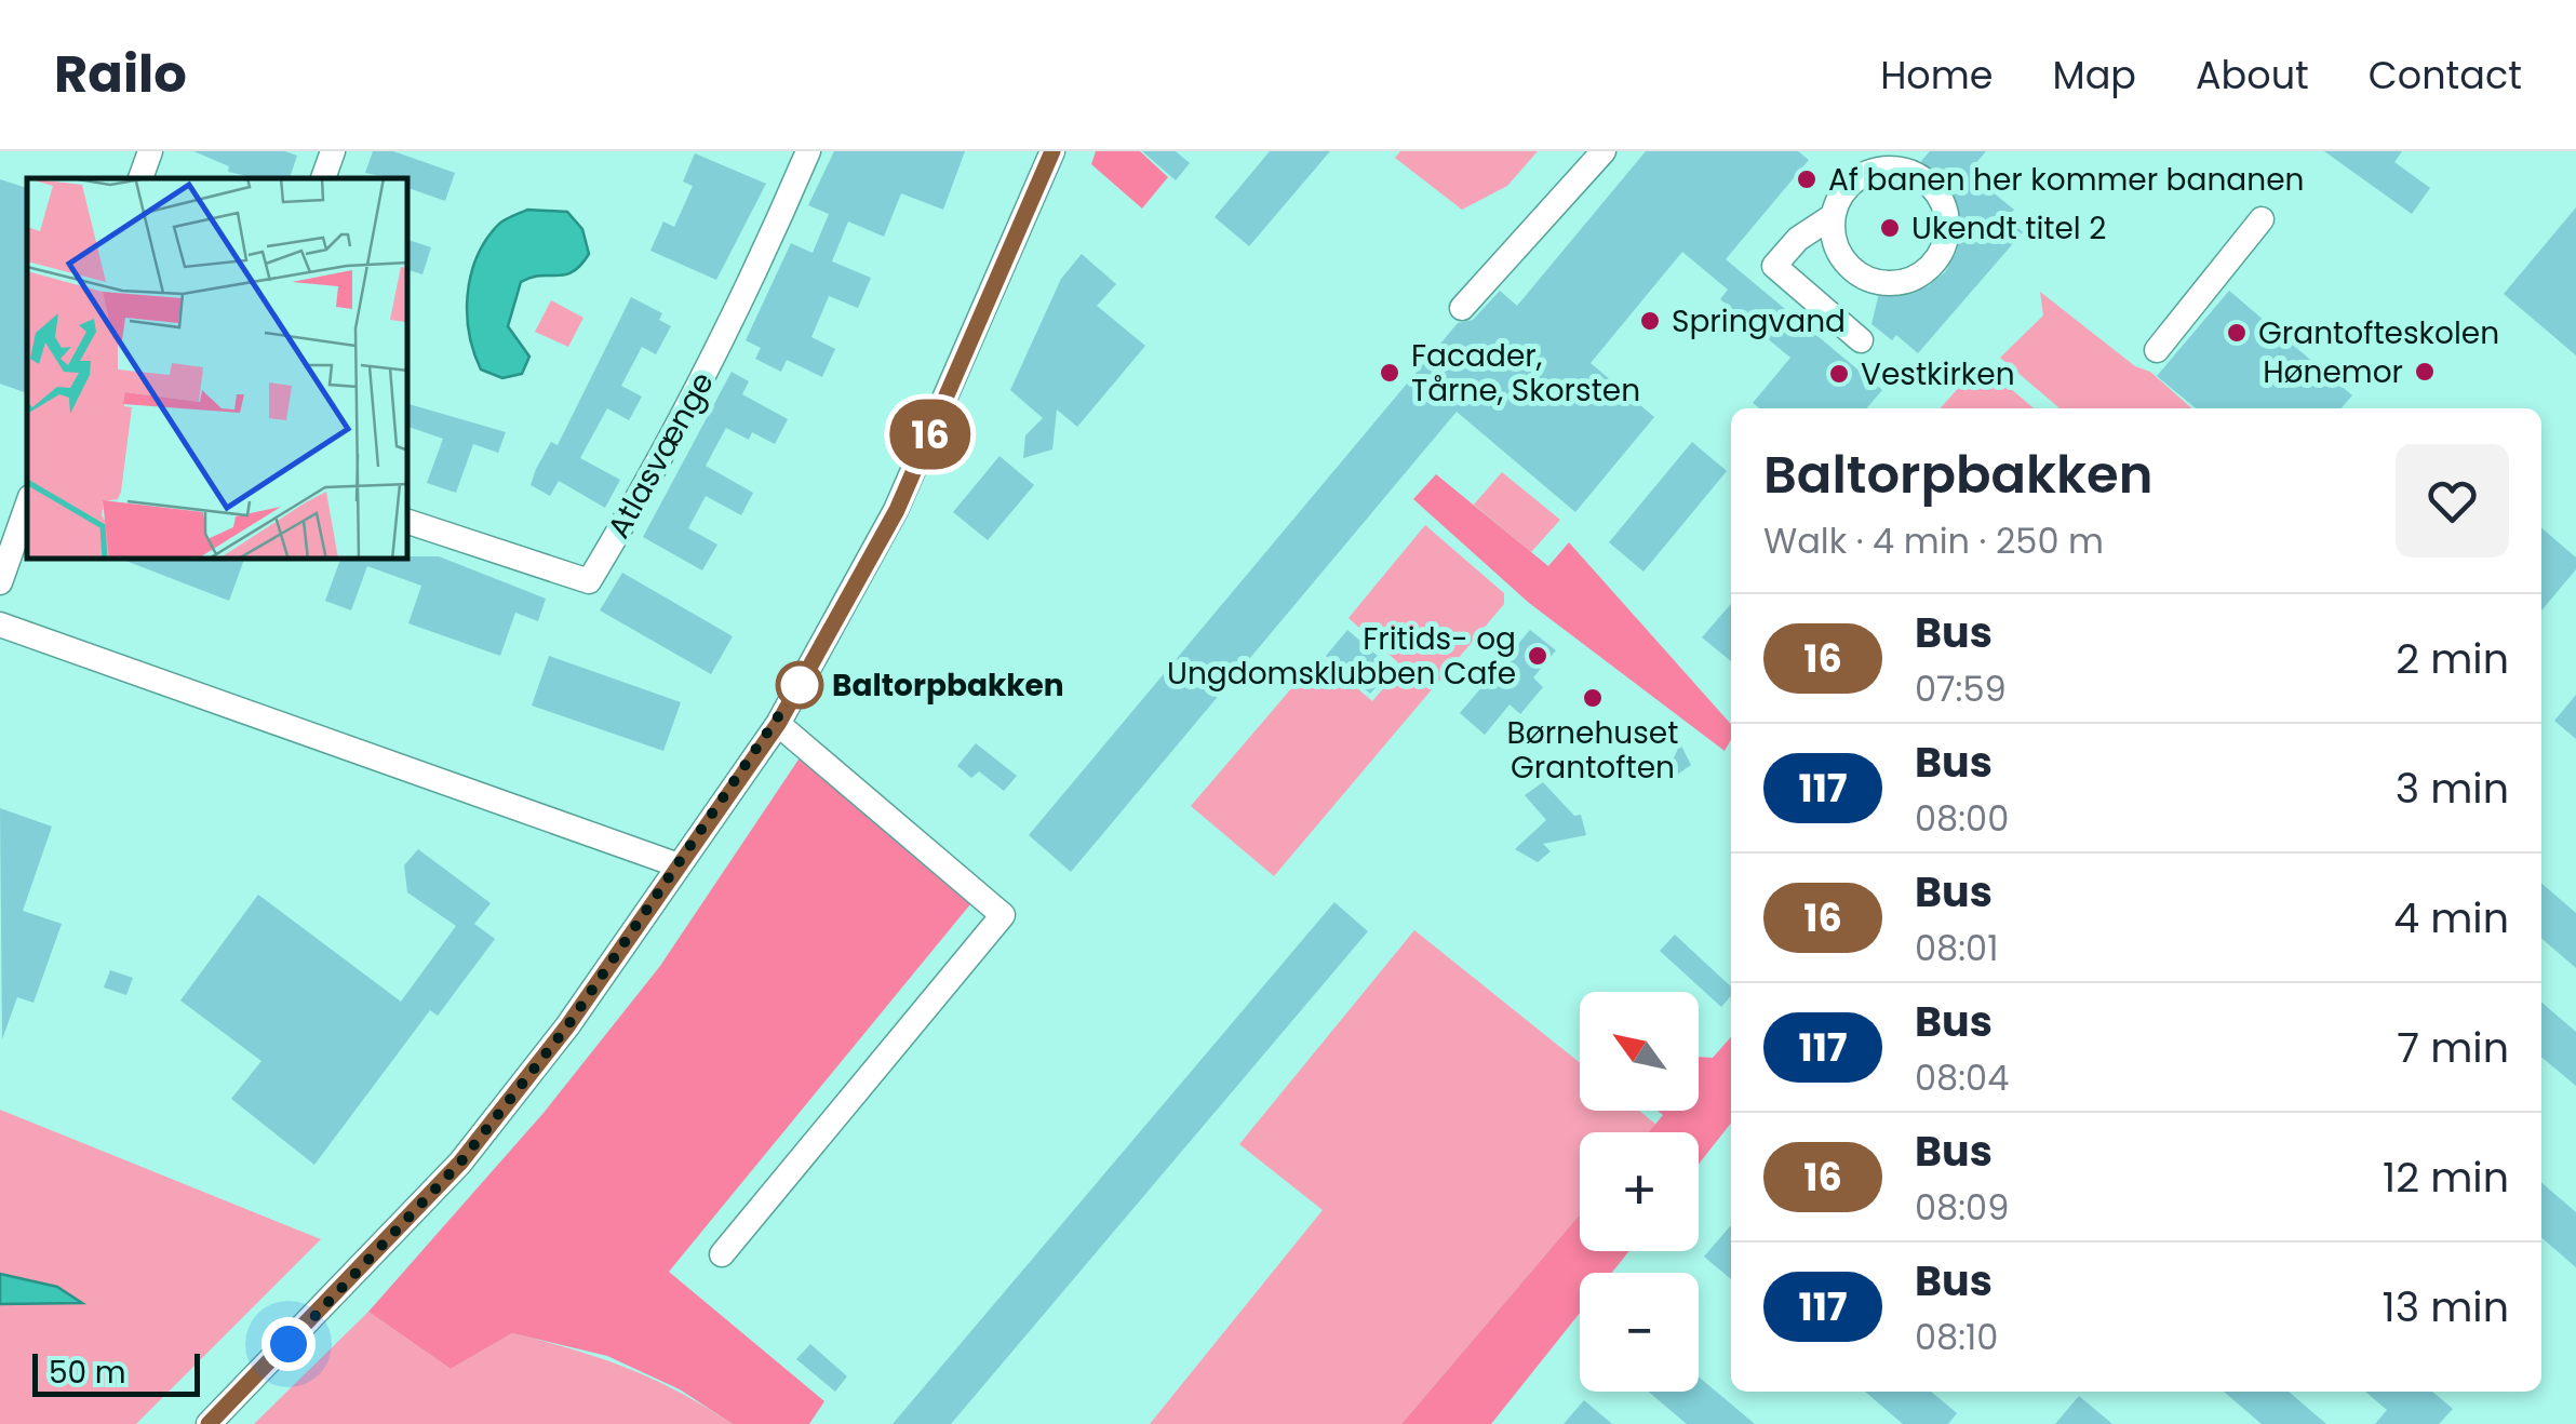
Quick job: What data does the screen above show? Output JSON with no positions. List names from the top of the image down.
{
  "streets": {
    "street": ["Atlasvænge"]
  },
  "places": [
    "Af banen her kommer bananen",
    "Ukendt titel 2",
    "Springvand",
    "Grantofteskolen",
    "Hønemor",
    "Facader, Tårne, Skorsten",
    "Vestkirken",
    "Fritids- og Ungdomsklubben Cafe",
    "Baltorpbakken",
    "Børnehuset Grantoften"
  ],
  "lines": ["bus line 16"],
  "scale_bar": "50 m",
  "north": "top left",
  "page": {
    "header": "Railo",
    "nav": [
      "Home",
      "Map",
      "About",
      "Contact"
    ],
    "on_map": "16",
    "heading": ["Baltorpbakken", "Walk · 4 min · 250 m"],
    "list": [
      {
        "mark": "16",
        "name": "Bus",
        "note": "07:59",
        "value": "2 min"
      },
      {
        "mark": "117",
        "name": "Bus",
        "note": "08:00",
        "value": "3 min"
      },
      {
        "mark": "16",
        "name": "Bus",
        "note": "08:01",
        "value": "4 min"
      },
      {
        "mark": "117",
        "name": "Bus",
        "note": "08:04",
        "value": "7 min"
      },
      {
        "mark": "16",
        "name": "Bus",
        "note": "08:09",
        "value": "12 min"
      },
      {
        "mark": "117",
        "name": "Bus",
        "note": "08:10",
        "value": "13 min"
      }
    ],
    "map_buttons": ["+", "−"],
    "scale": "50 m"
  }
}
